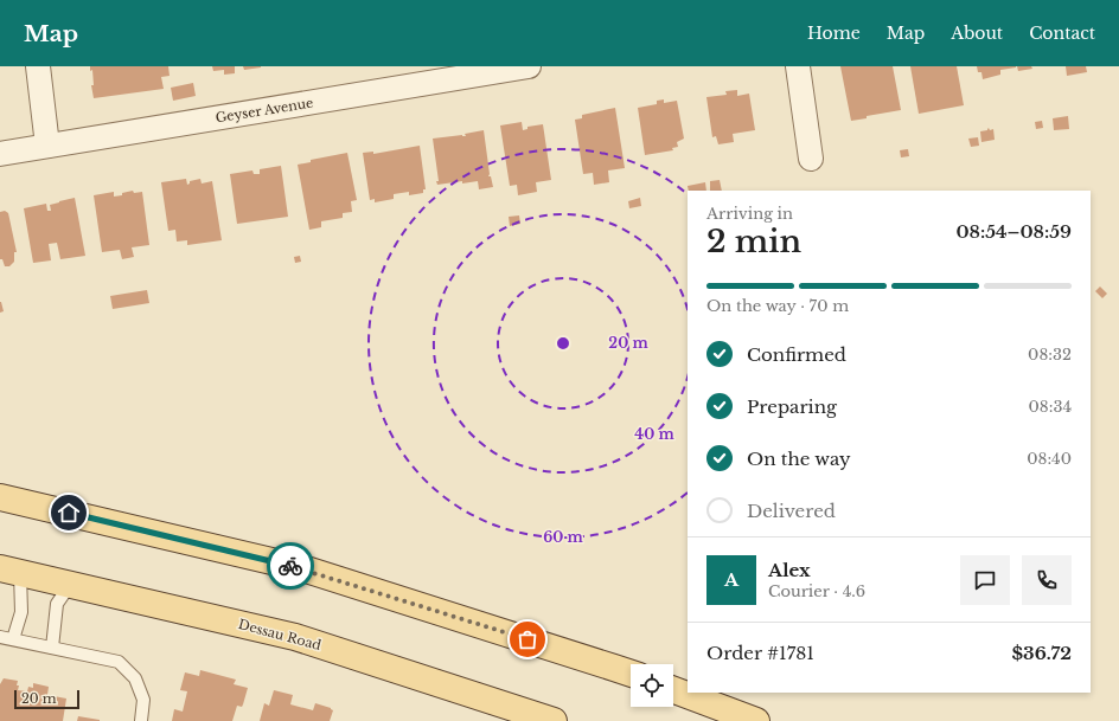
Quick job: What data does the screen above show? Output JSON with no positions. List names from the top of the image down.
{
  "streets": {
    "main road": ["Dessau Road"],
    "street": ["Geyser Avenue"]
  },
  "scale_bar": "20 m",
  "page": {
    "header": "Map",
    "nav": [
      "Home",
      "Map",
      "About",
      "Contact"
    ],
    "heading": ["2 min", "Arriving in", "08:54–08:59"],
    "panel": [
      "Alex",
      "Courier · 4.6",
      "Order #1781",
      "$36.72"
    ],
    "bar": "On the way · 70 m",
    "list": [
      ["Confirmed", "08:32"],
      ["Preparing", "08:34"],
      ["On the way", "08:40"],
      "Delivered"
    ],
    "round": "A",
    "scale": "20 m"
  },
  "rings": ["20 m", "40 m", "60 m"]
}
